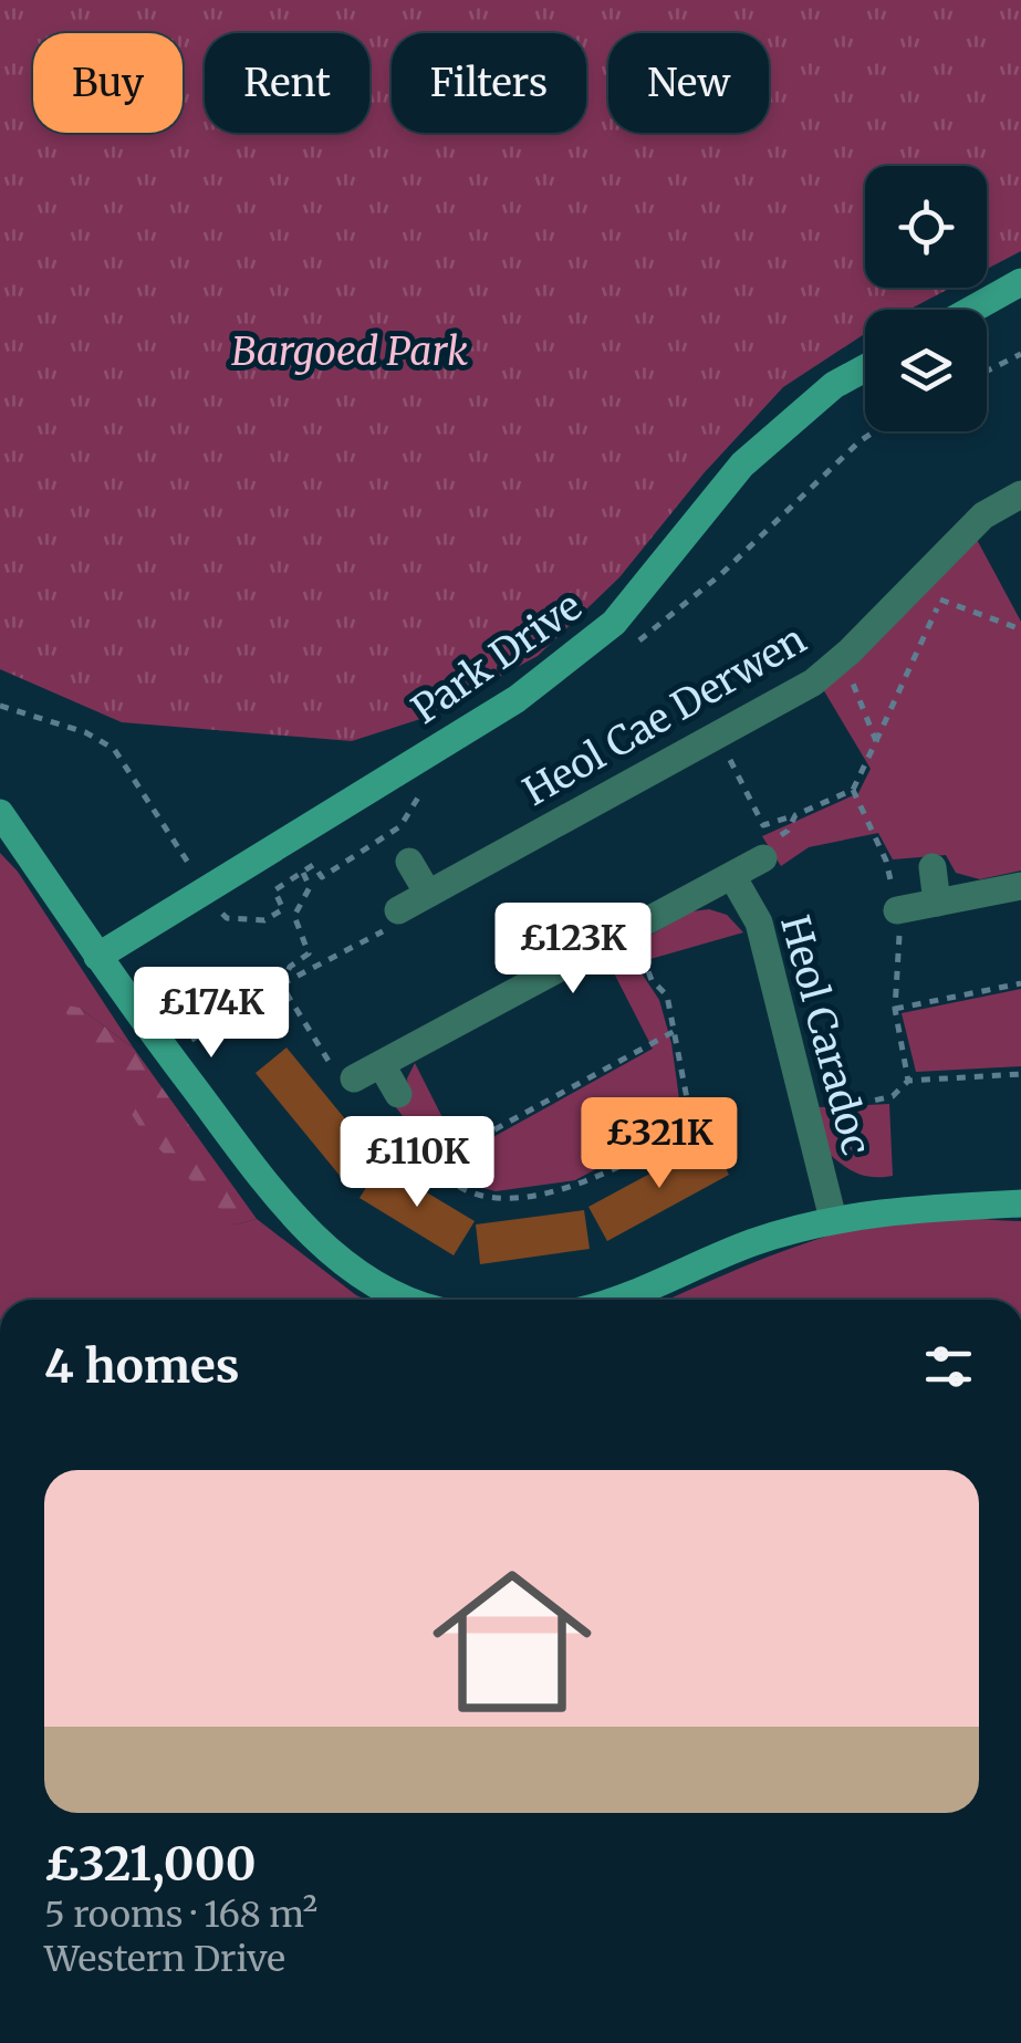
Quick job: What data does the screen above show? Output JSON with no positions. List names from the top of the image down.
{
  "streets": {
    "street": ["Park Drive", "Heol Cae Derwen", "Heol Caradoc"]
  },
  "parks": ["Bargoed Park"],
  "page": {
    "chip": [
      "Buy",
      "Rent",
      "Filters",
      "New"
    ],
    "price": [
      "£123K",
      "£174K",
      "£321K",
      "£110K"
    ],
    "heading": "4 homes",
    "list": [
      {
        "name": "£321,000",
        "note": "5 rooms · 168 m² · Western Drive"
      }
    ]
  }
}
